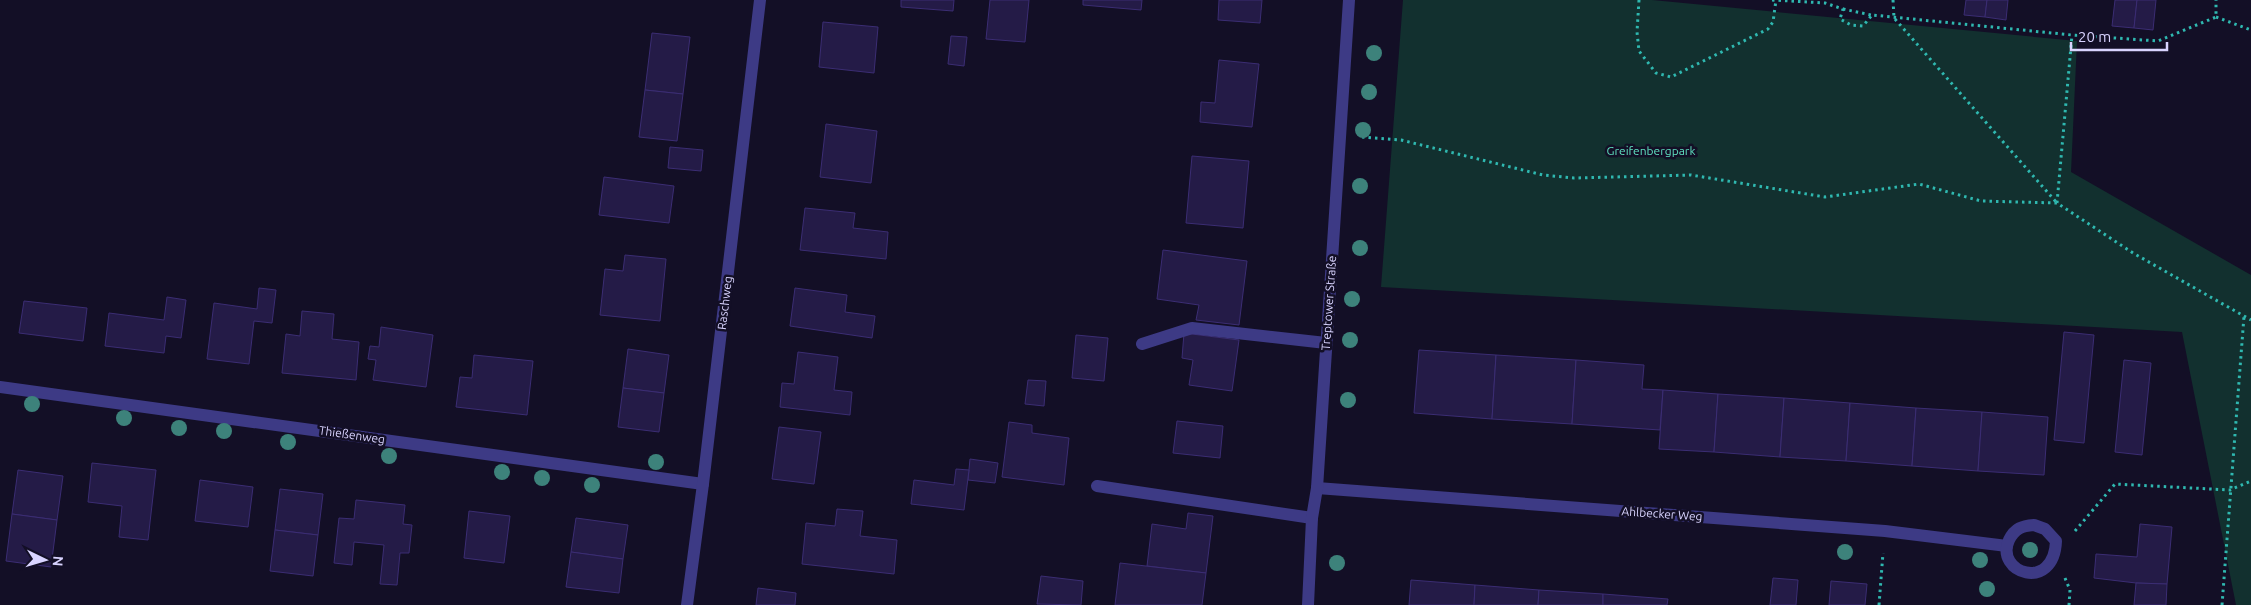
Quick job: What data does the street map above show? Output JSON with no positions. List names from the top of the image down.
{
  "streets": {
    "street": [
      "Raschweg",
      "Treptower Straße",
      "Thießenweg",
      "Ahlbecker Weg"
    ]
  },
  "crossings": [
    ["Raschweg", "Thießenweg"],
    ["Treptower Straße", "Ahlbecker Weg"]
  ],
  "parks": ["Greifenbergpark"],
  "scale_bar": "20 m",
  "north": "right"
}
